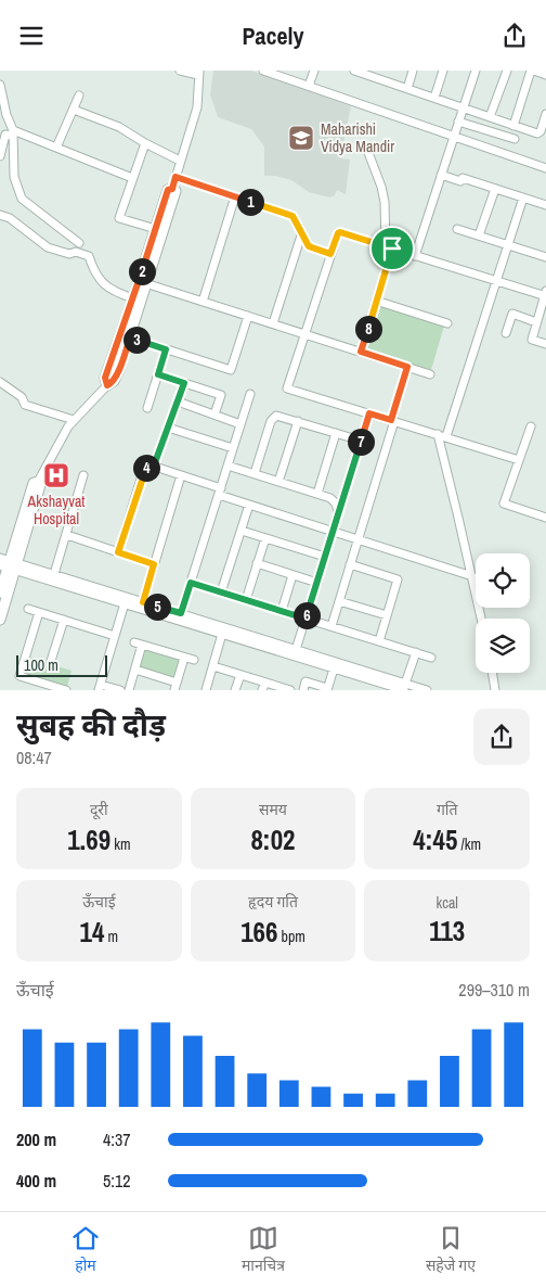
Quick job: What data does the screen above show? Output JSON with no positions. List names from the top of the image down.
{
  "places": {
    "school or university": ["Maharishi Vidya Mandir"],
    "hospital": ["Akshayvat Hospital"]
  },
  "scale_bar": "100 m",
  "page": {
    "header": "Pacely",
    "pins": [
      "1",
      "2",
      "8",
      "3",
      "7",
      "4",
      "5",
      "6"
    ],
    "scale": "100 m",
    "heading": ["सुबह की दौड़", "08:47"],
    "stats": [
      ["दूरी", "1.69 km"],
      ["समय", "8:02"],
      ["गति", "4:45 /km"],
      ["ऊँचाई", "14 m"],
      ["हृदय गति", "166 bpm"],
      ["kcal", "113"]
    ],
    "chart": ["ऊँचाई", "299–310 m"],
    "list": [
      {
        "name": "200 m",
        "note": "4:37"
      },
      {
        "name": "400 m",
        "note": "5:12"
      }
    ],
    "tabs": ["होम", "मानचित्र", "सहेजे गए"]
  }
}
